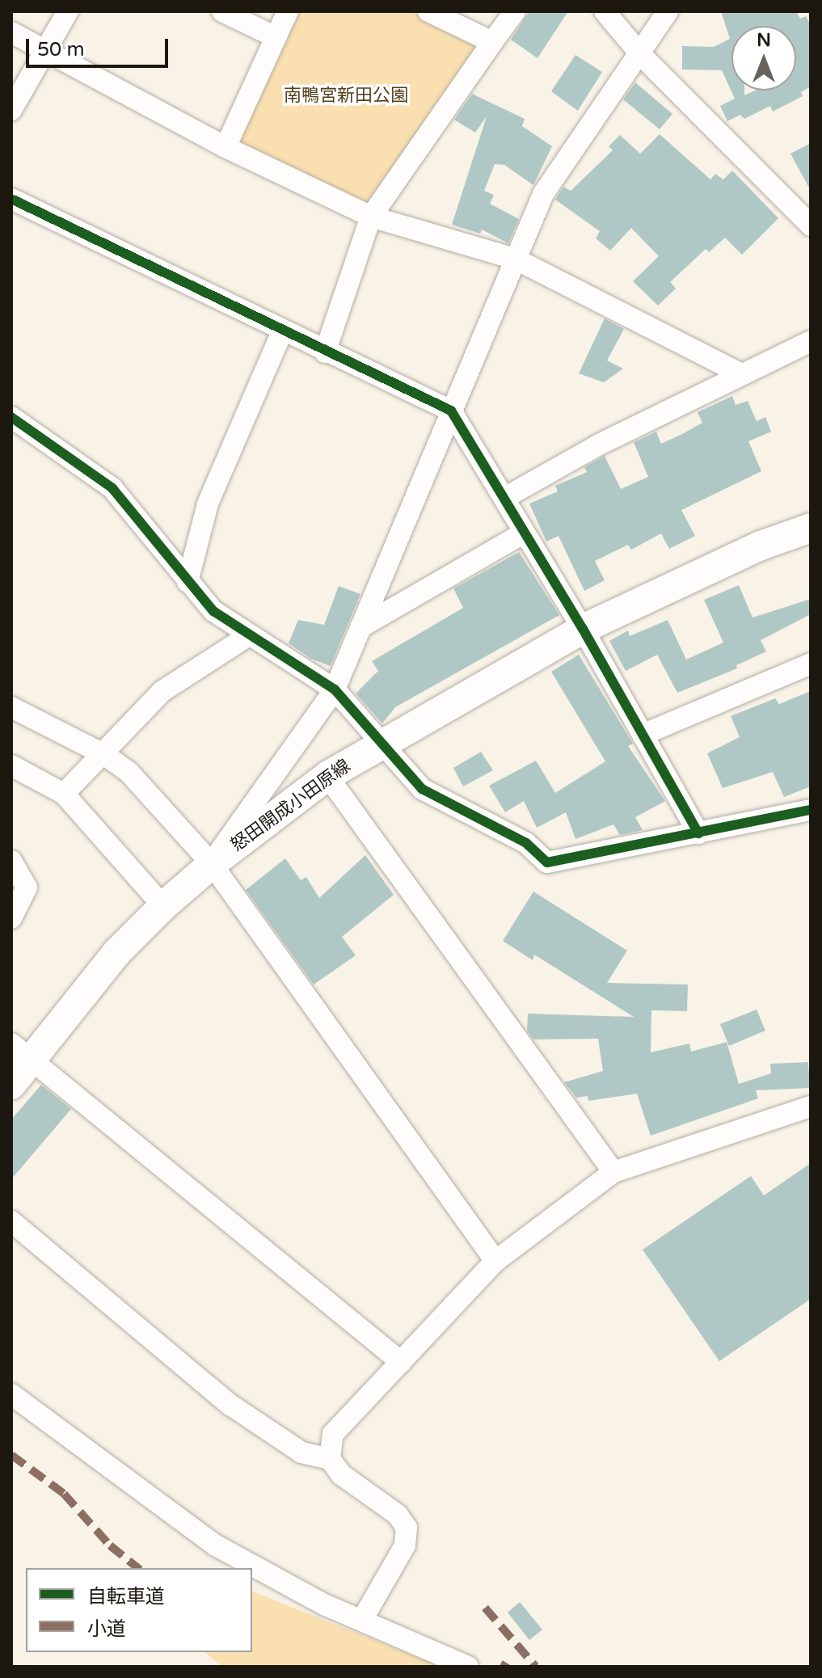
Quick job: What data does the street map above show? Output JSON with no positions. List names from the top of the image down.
{
  "streets": {
    "main road": ["怒田開成小田原線"]
  },
  "parks": ["南鴨宮新田公園"],
  "legend": ["自転車道", "小道"],
  "scale_bar": "50 m",
  "north": "top"
}
